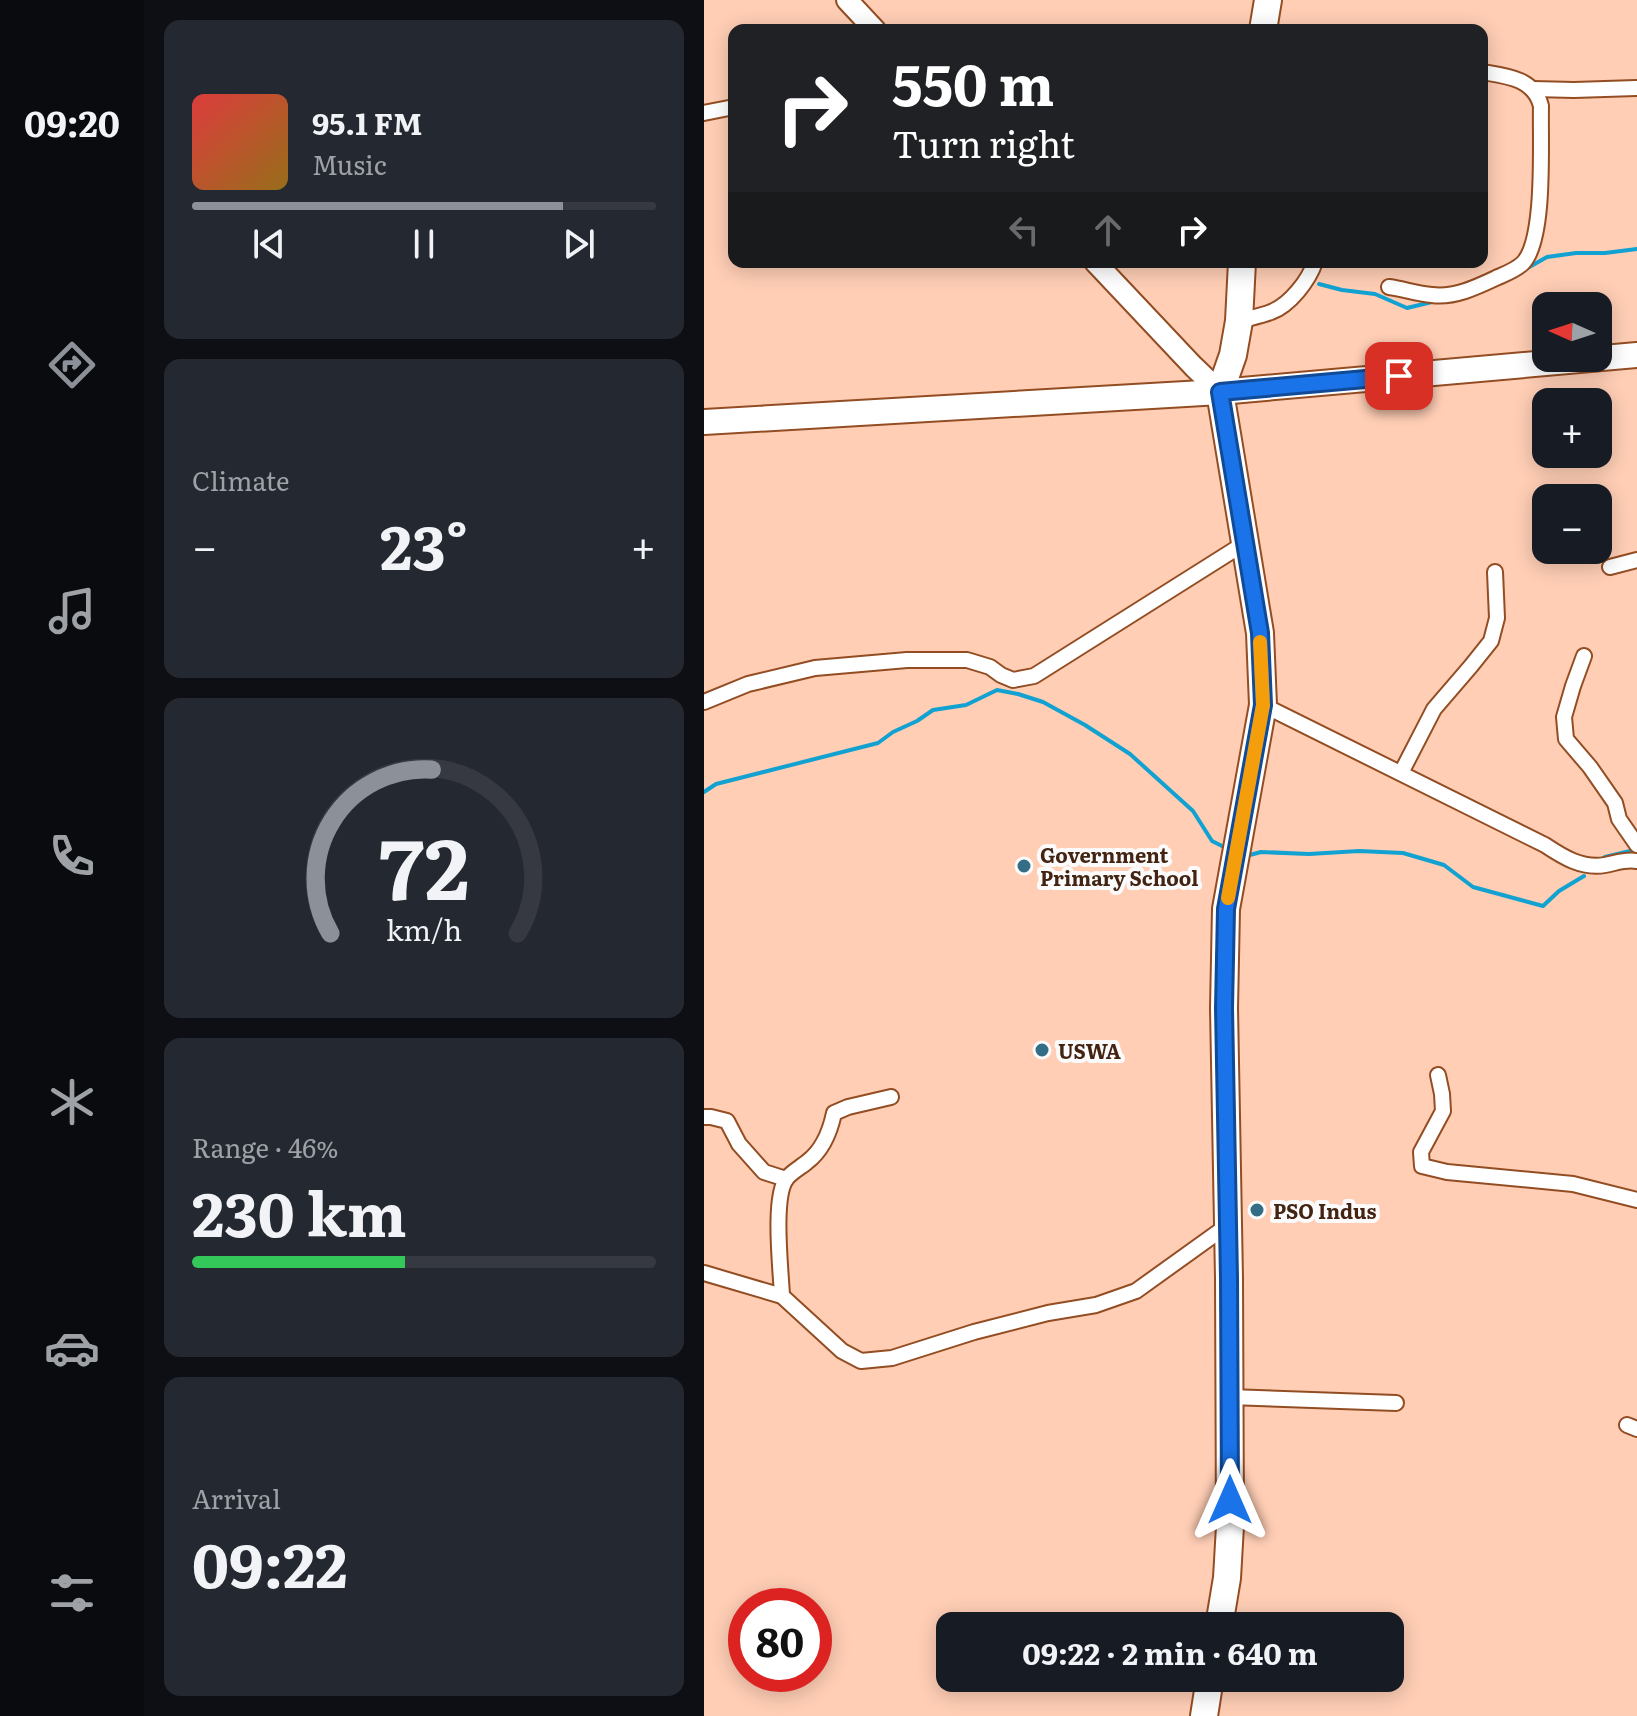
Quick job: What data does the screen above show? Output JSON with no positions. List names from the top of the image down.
{
  "places": ["Government Primary School", "USWA", "PSO Indus"],
  "north": "left",
  "page": {
    "tabs": "09:20",
    "turn": ["550 m", "Turn right"],
    "song": ["95.1 FM", "Music"],
    "map_buttons": ["+", "−"],
    "tile": [
      "Climate",
      ["Range · 46%", "230 km"],
      ["Arrival", "09:22"]
    ],
    "heat": ["−", "23°", "+"],
    "limit": "80",
    "trip": "09:22 · 2 min · 640 m",
    "gauge": ["72", "km/h"]
  }
}
